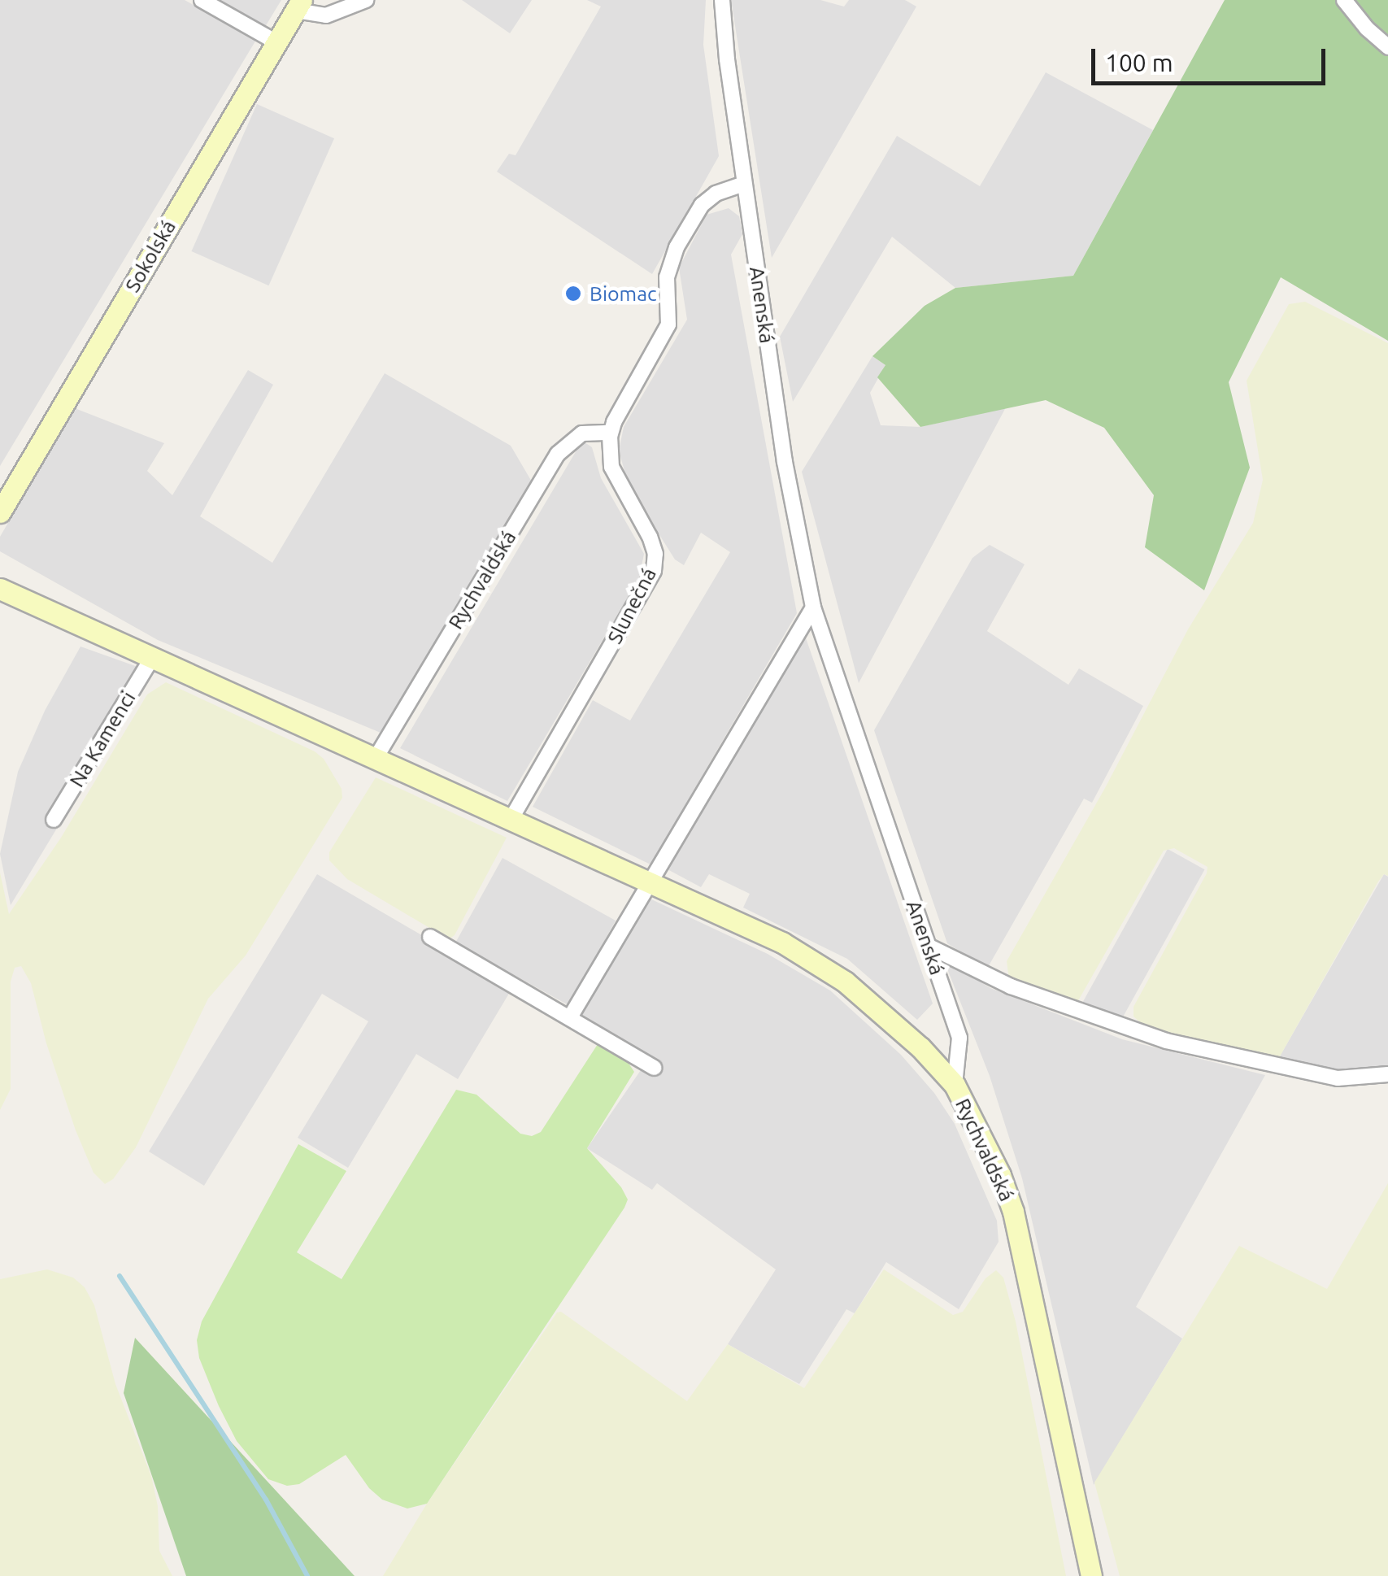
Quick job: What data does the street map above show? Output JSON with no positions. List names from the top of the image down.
{
  "streets": {
    "street": [
      "Sokolská",
      "Anenská",
      "Rychvaldská",
      "Slunečná",
      "Na Kamenci"
    ]
  },
  "crossings": [
    ["Anenská", "Rychvaldská"],
    ["Rychvaldská", "Slunečná"],
    ["Rychvaldská", "Na Kamenci"]
  ],
  "places": ["Biomac"],
  "scale_bar": "100 m"
}
